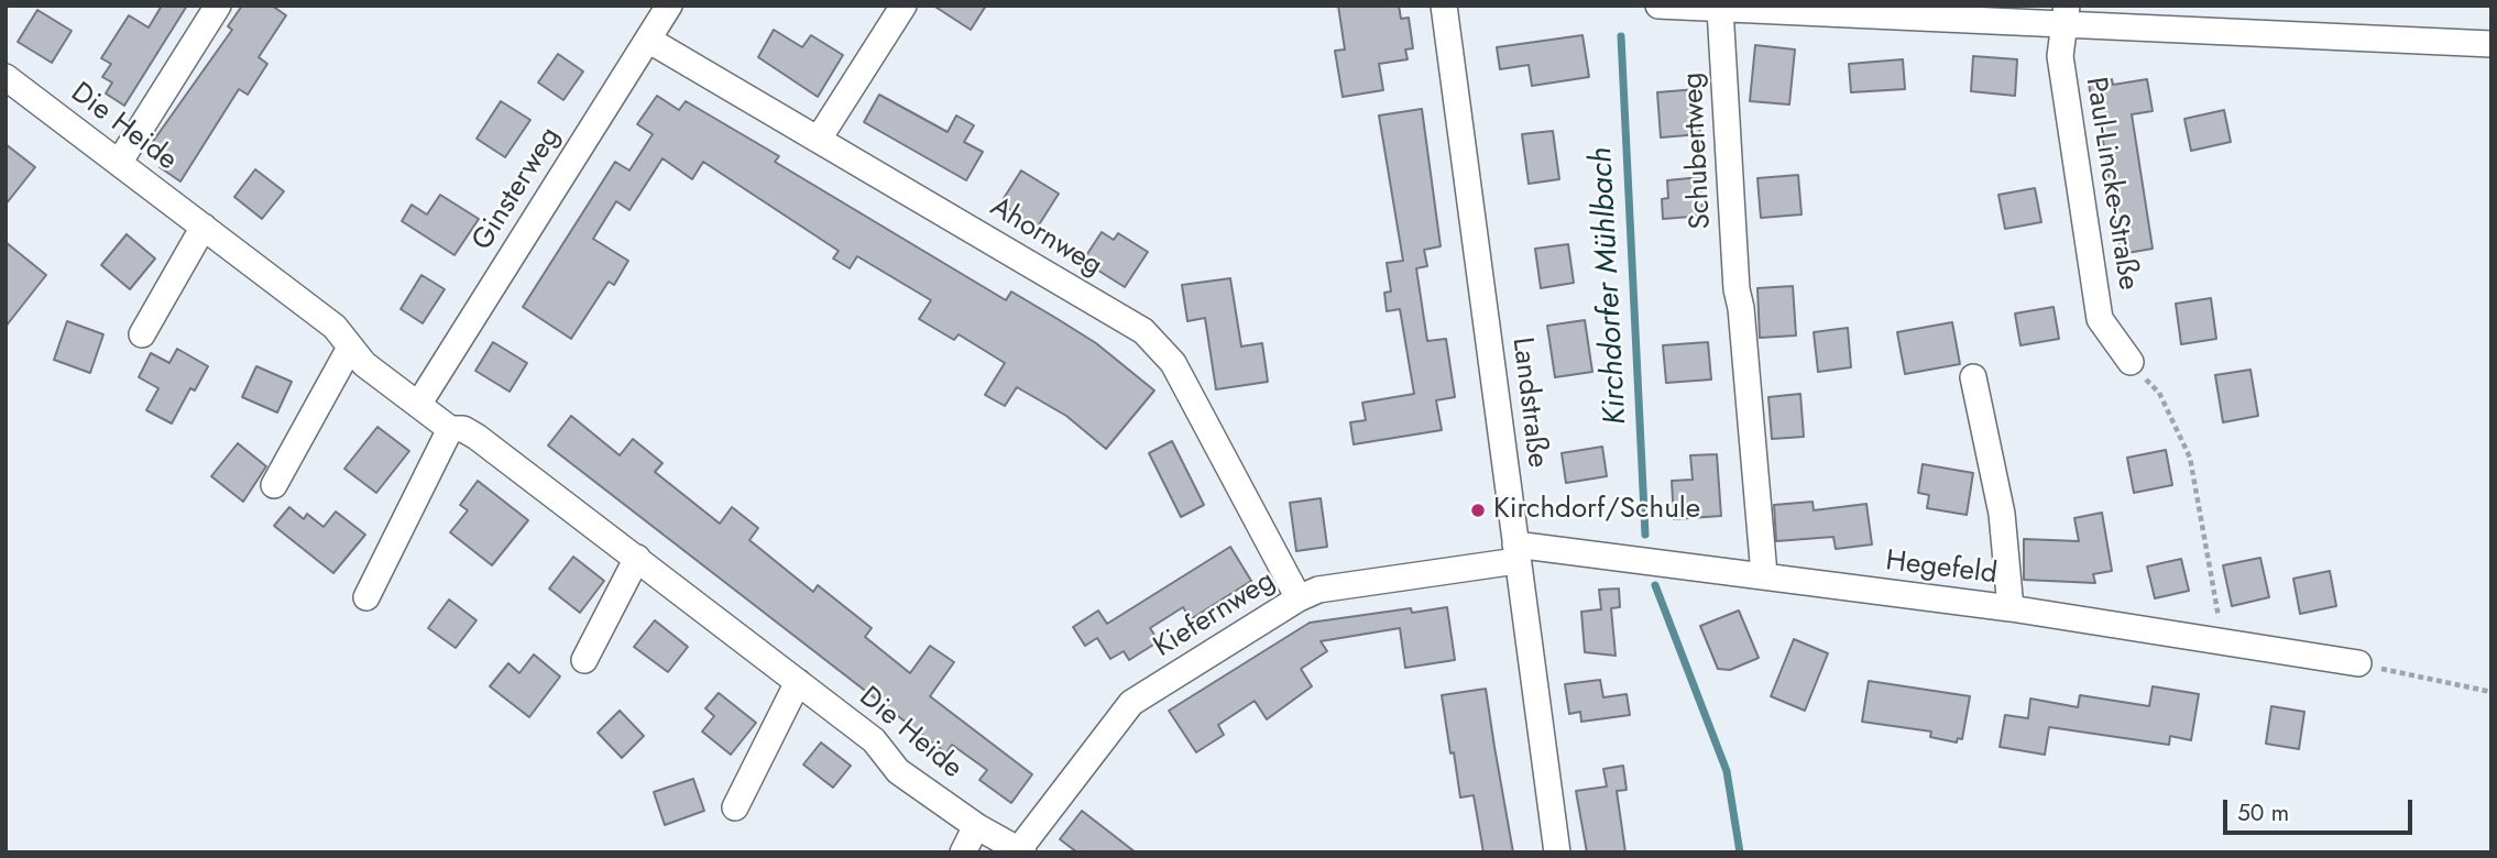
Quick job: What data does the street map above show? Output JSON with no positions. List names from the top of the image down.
{
  "streets": {
    "street": [
      "Die Heide",
      "Schubertweg",
      "Paul-Lincke-Straße",
      "Ginsterweg",
      "Ahornweg",
      "Landstraße",
      "Hegefeld",
      "Kiefernweg"
    ]
  },
  "crossings": [
    ["Die Heide", "Ginsterweg"],
    ["Die Heide", "Kiefernweg"],
    ["Schubertweg", "Hegefeld"],
    ["Ginsterweg", "Ahornweg"],
    ["Ahornweg", "Kiefernweg"],
    ["Landstraße", "Hegefeld"],
    ["Landstraße", "Kiefernweg"],
    ["Hegefeld", "Kiefernweg"]
  ],
  "water": ["Kirchdorfer Mühlbach"],
  "places": ["Kirchdorf/Schule"],
  "scale_bar": "50 m"
}
